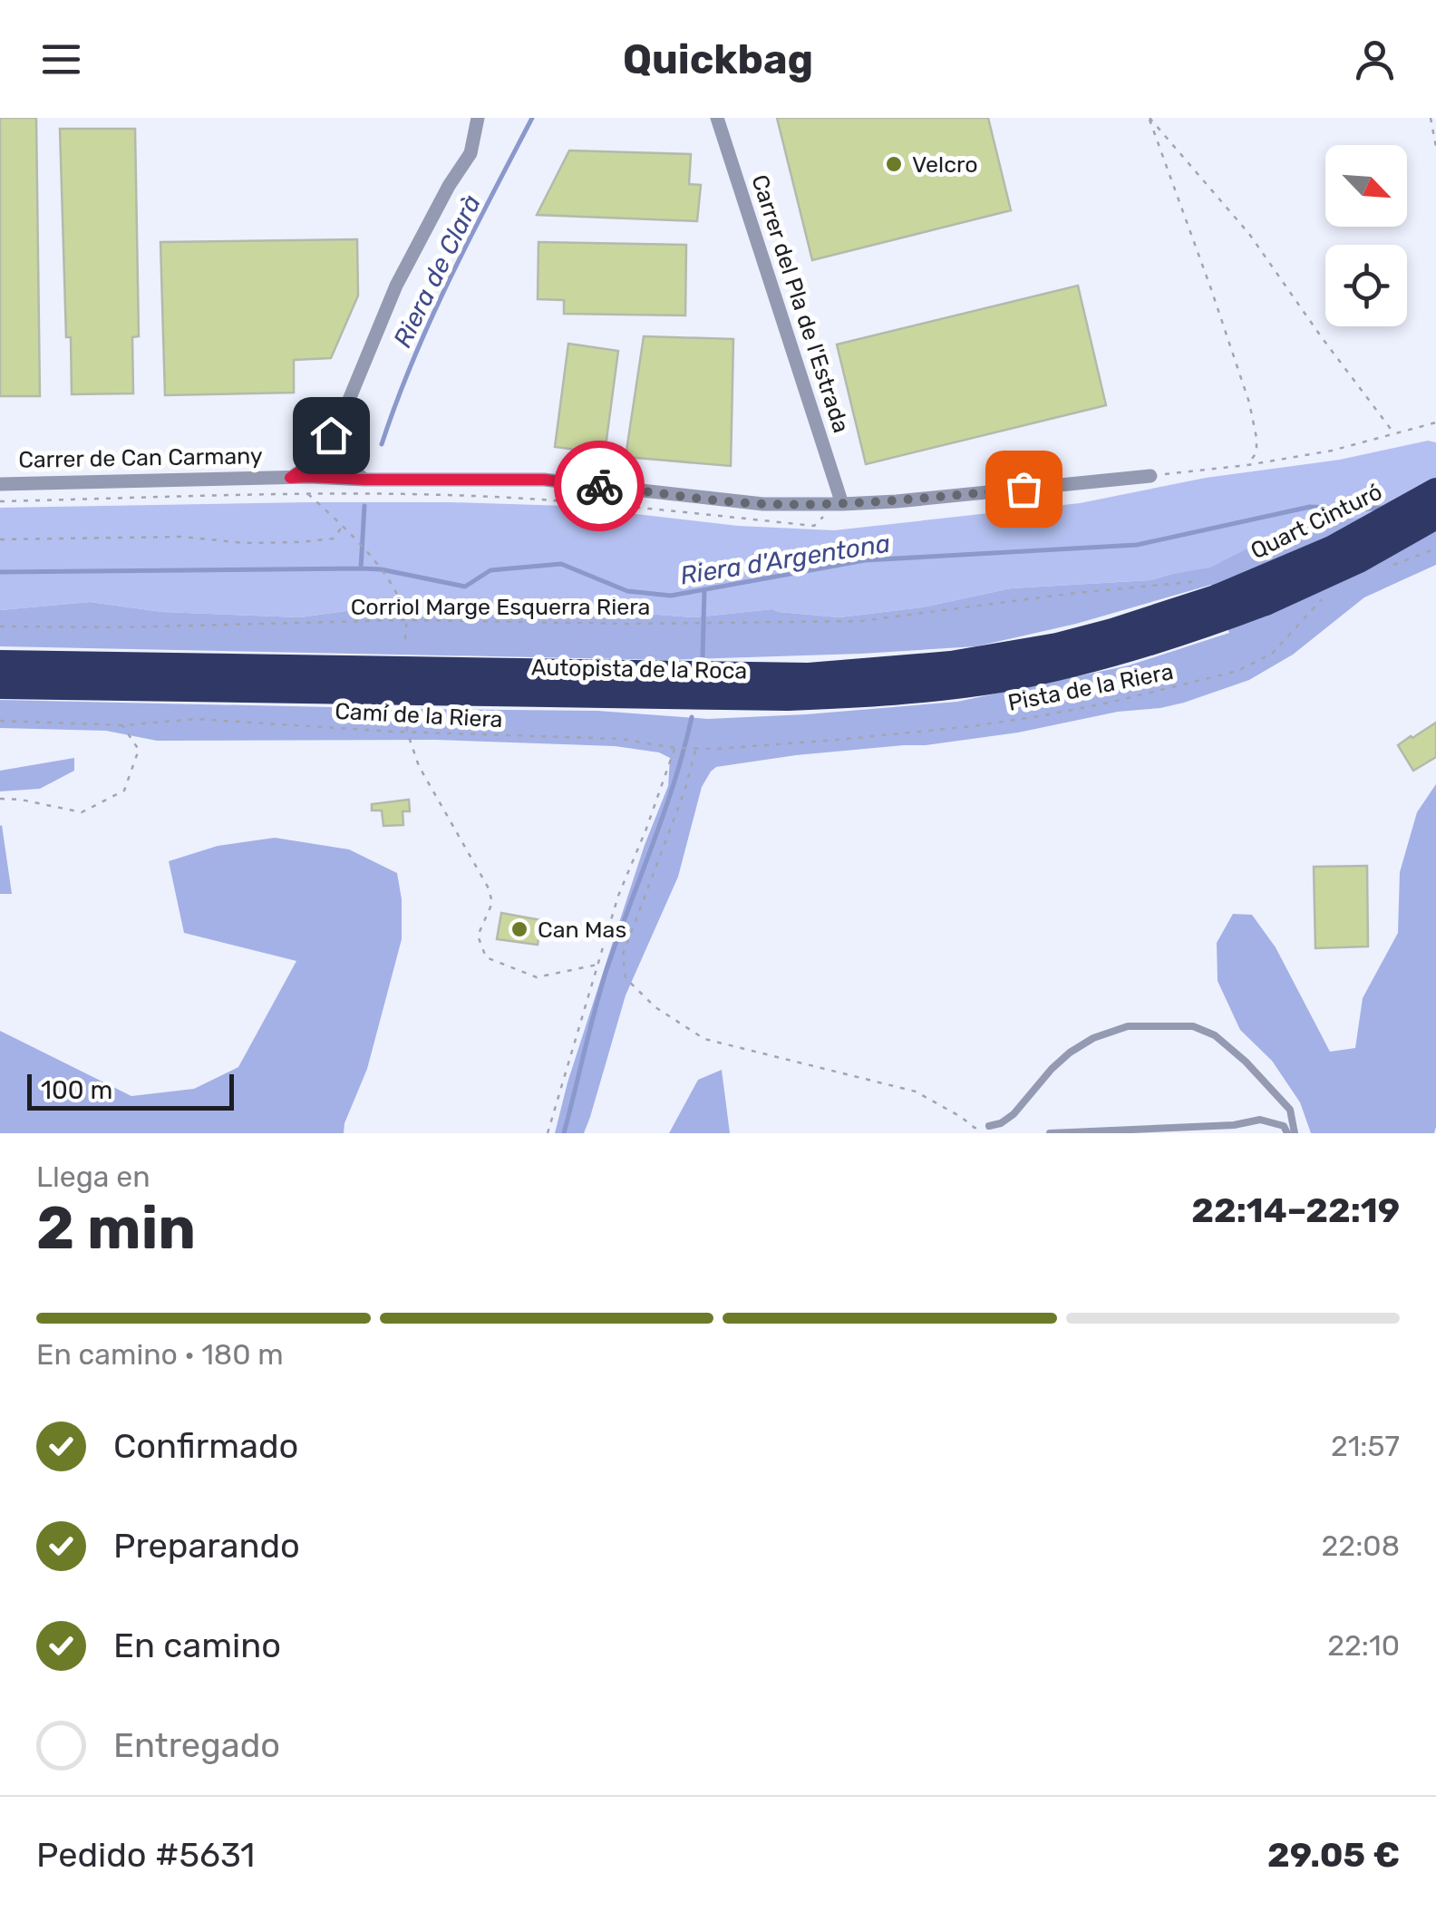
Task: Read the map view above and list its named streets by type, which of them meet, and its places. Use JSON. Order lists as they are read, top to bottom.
{
  "streets": {
    "highway": ["Quart Cinturó", "Autopista de la Roca"],
    "street": ["Carrer del Pla de l'Estrada", "Carrer de Can Carmany"],
    "path": ["Corriol Marge Esquerra Riera", "Pista de la Riera", "Camí de la Riera"]
  },
  "crossings": [
    ["Carrer del Pla de l'Estrada", "Carrer de Can Carmany"],
    ["Quart Cinturó", "Autopista de la Roca"],
    ["Pista de la Riera", "Camí de la Riera"]
  ],
  "water": ["Riera de Clarà", "Riera d'Argentona"],
  "places": ["Velcro", "Can Mas"],
  "scale_bar": "100 m",
  "north": "bottom right",
  "page": {
    "header": "Quickbag",
    "scale": "100 m",
    "heading": ["2 min", "Llega en", "22:14–22:19"],
    "panel": ["Pedido #5631", "29.05 €"],
    "bar": "En camino · 180 m",
    "list": [
      ["Confirmado", "21:57"],
      ["Preparando", "22:08"],
      ["En camino", "22:10"],
      "Entregado"
    ]
  }
}
